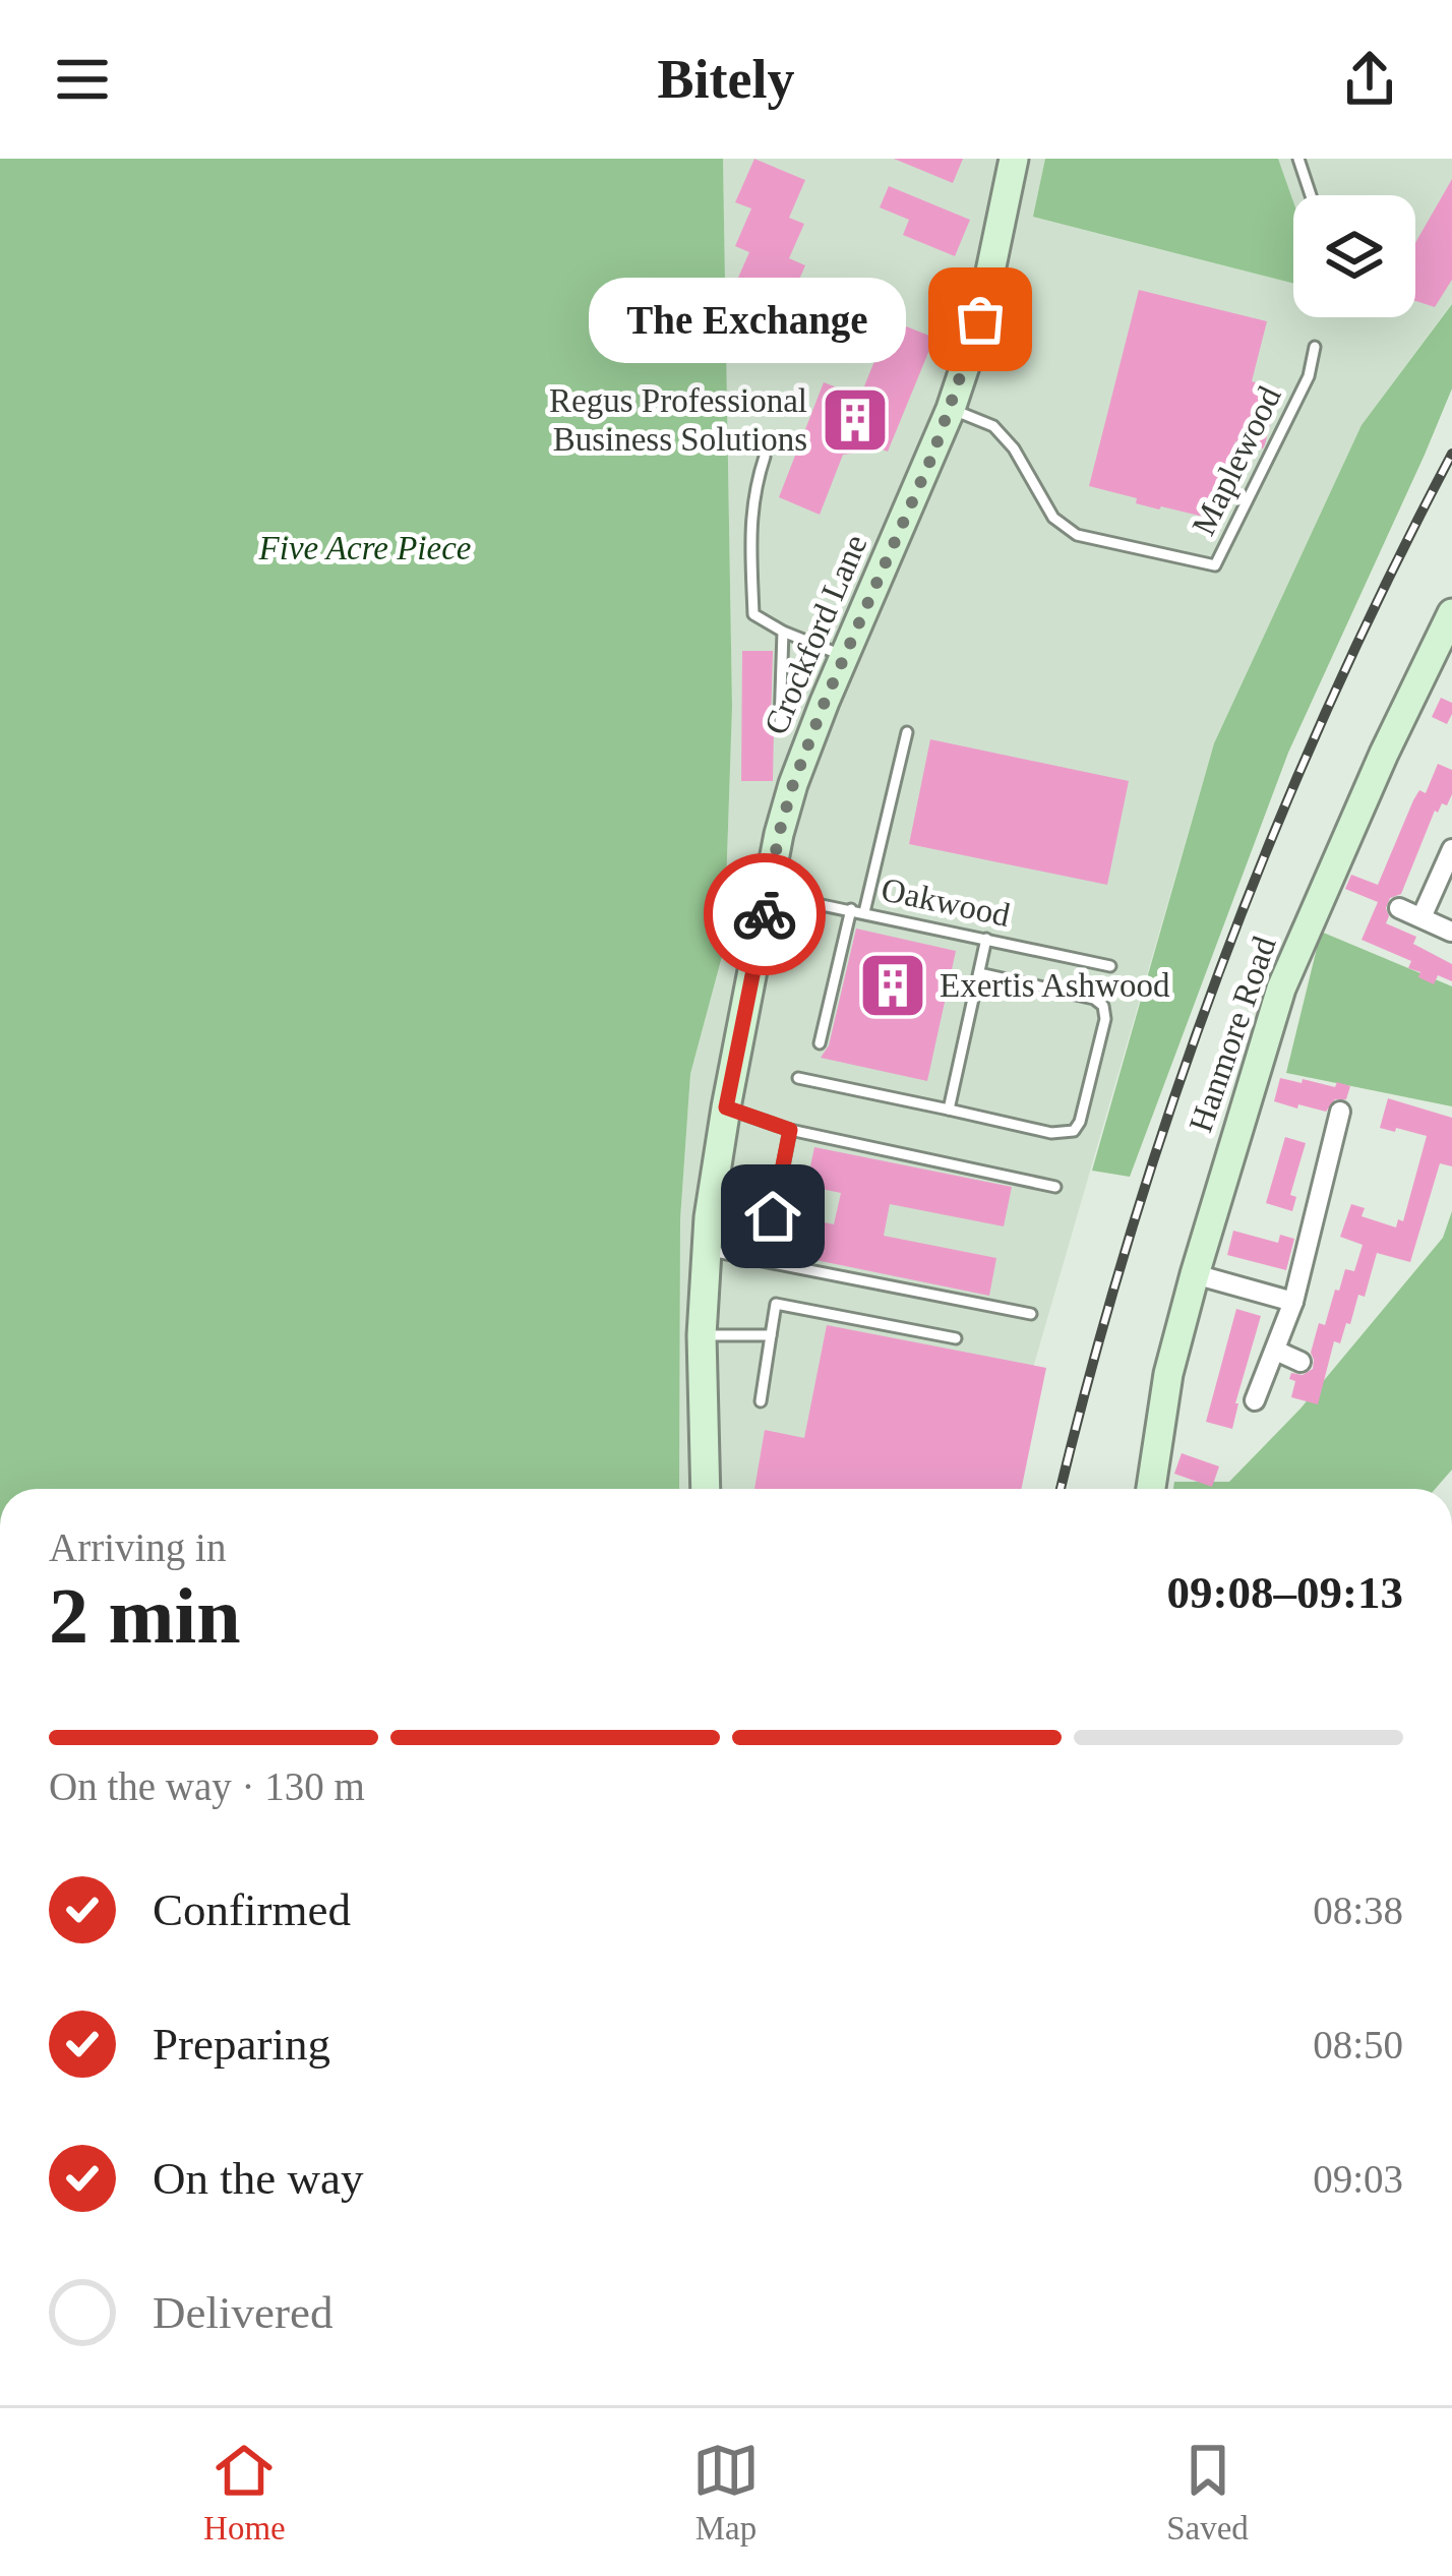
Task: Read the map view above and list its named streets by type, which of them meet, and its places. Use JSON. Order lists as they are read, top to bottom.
{
  "streets": {
    "street": ["Crockford Lane", "Hanmore Road"],
    "lane": ["Maplewood", "Oakwood"]
  },
  "crossings": [
    ["Maplewood", "Crockford Lane"],
    ["Crockford Lane", "Oakwood"]
  ],
  "parks": ["Five Acre Piece"],
  "places": {
    "other": ["The Exchange"],
    "building": ["Regus Professional Business Solutions", "Exertis Ashwood"]
  },
  "page": {
    "header": "Bitely",
    "bubble": "The Exchange",
    "heading": ["2 min", "Arriving in", "09:08–09:13"],
    "bar": "On the way · 130 m",
    "list": [
      ["Confirmed", "08:38"],
      ["Preparing", "08:50"],
      ["On the way", "09:03"],
      "Delivered"
    ],
    "tabs": ["Home", "Map", "Saved"]
  }
}
